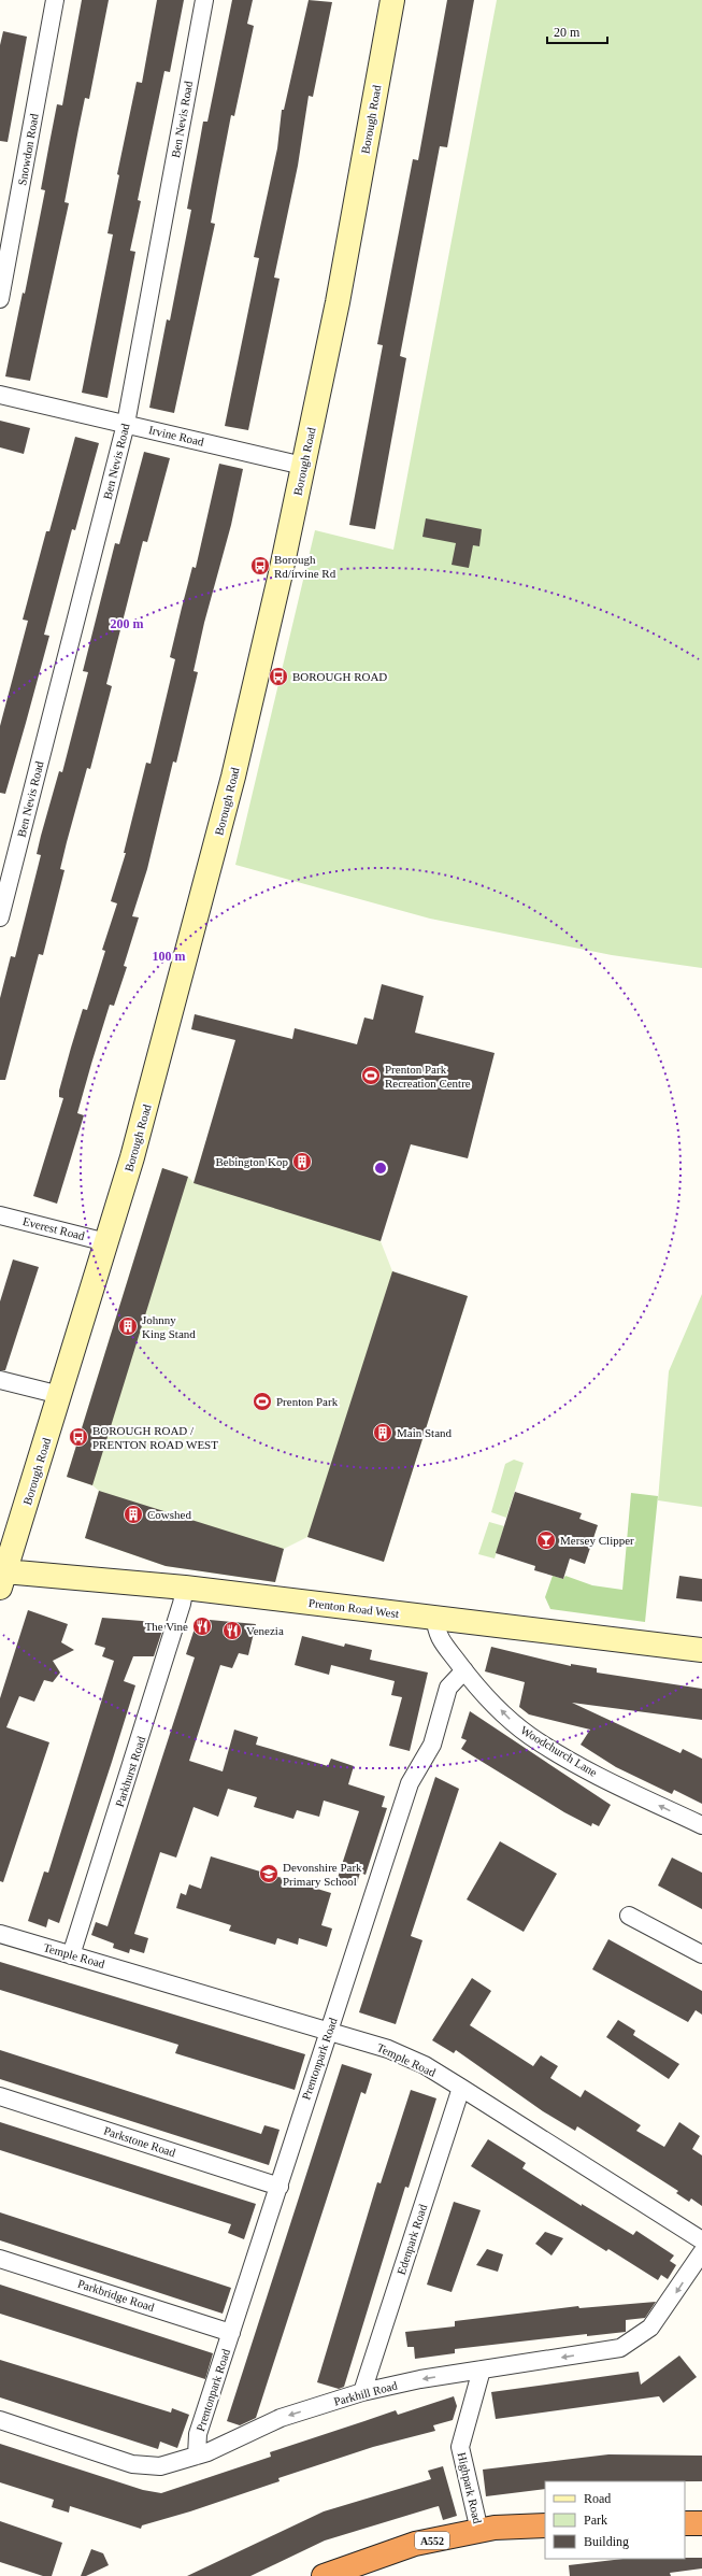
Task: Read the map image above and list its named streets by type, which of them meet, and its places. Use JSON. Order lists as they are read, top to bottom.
{
  "streets": {
    "highway": ["A552"],
    "street": [
      "Ben Nevis Road",
      "Borough Road",
      "Snowdon Road",
      "Irvine Road",
      "Everest Road",
      "Prenton Road West",
      "Woodchurch Lane",
      "Parkhurst Road",
      "Temple Road",
      "Prentonpark Road",
      "Parkstone Road",
      "Edenpark Road",
      "Parkbridge Road",
      "Parkhill Road",
      "Highpark Road"
    ]
  },
  "crossings": [
    ["Ben Nevis Road", "Irvine Road"],
    ["Borough Road", "Irvine Road"],
    ["Borough Road", "Everest Road"],
    ["Borough Road", "Prenton Road West"],
    ["Prenton Road West", "Woodchurch Lane"],
    ["Prenton Road West", "Parkhurst Road"],
    ["Woodchurch Lane", "Prentonpark Road"],
    ["Parkhurst Road", "Temple Road"],
    ["Temple Road", "Prentonpark Road"],
    ["Temple Road", "Edenpark Road"],
    ["Prentonpark Road", "Parkstone Road"],
    ["Prentonpark Road", "Parkbridge Road"],
    ["Prentonpark Road", "Parkhill Road"],
    ["Edenpark Road", "Parkhill Road"],
    ["Parkhill Road", "Highpark Road"],
    ["Highpark Road", "A552"]
  ],
  "one_way": ["Woodchurch Lane", "Parkhill Road"],
  "places": {
    "bus stop": ["Borough Rd/irvine Rd", "BOROUGH ROAD", "BOROUGH ROAD / PRENTON ROAD WEST"],
    "sports": ["Prenton Park Recreation Centre", "Prenton Park"],
    "building": [
      "Bebington Kop",
      "Johnny King Stand",
      "Main Stand",
      "Cowshed"
    ],
    "bar": ["Mersey Clipper"],
    "restaurant": ["The Vine", "Venezia"],
    "school or university": ["Devonshire Park Primary School"]
  },
  "legend": ["Road", "Park", "Building"],
  "scale_bar": "20 m",
  "rings": ["200 m", "100 m"]
}
